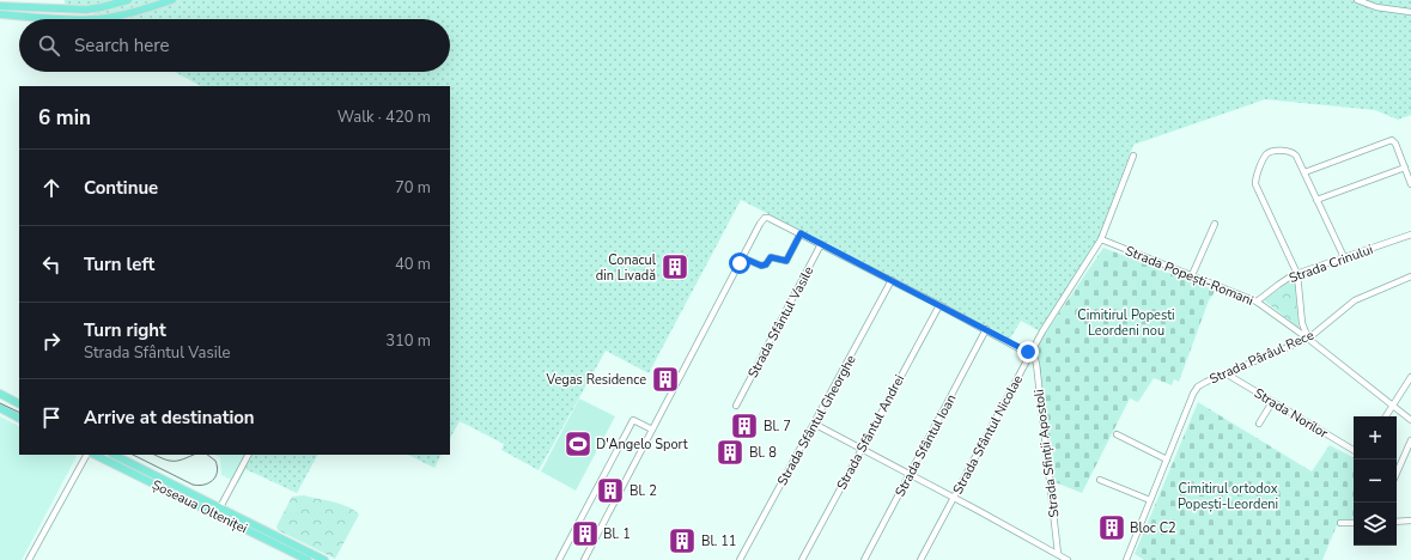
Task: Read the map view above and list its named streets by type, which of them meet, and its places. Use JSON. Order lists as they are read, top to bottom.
{
  "streets": {
    "main road": ["Șoseaua Olteniței"],
    "street": [
      "Strada Crinului",
      "Strada Popești-Romani",
      "Strada Sfântul Vasile",
      "Strada Pârâul Rece",
      "Strada Norilor",
      "Strada Sfântul Gheorghe",
      "Strada Sfântul Andrei",
      "Strada Sfântul Nicolae",
      "Strada Sfântul Ioan",
      "Strada Sfinții Apostoli"
    ]
  },
  "crossings": [
    ["Strada Crinului", "Strada Popești-Romani"],
    ["Strada Popești-Romani", "Strada Pârâul Rece"],
    ["Strada Popești-Romani", "Strada Sfântul Nicolae"],
    ["Strada Pârâul Rece", "Strada Norilor"],
    ["Strada Sfântul Nicolae", "Strada Sfinții Apostoli"]
  ],
  "parks": ["Cimitirul Popesti Leordeni nou", "Cimitirul ortodox Popești-Leordeni"],
  "places": {
    "building": [
      "Conacul din Livadă",
      "Vegas Residence",
      "Bl. 7",
      "Bl. 8",
      "Bl. 2",
      "Bloc C2",
      "Bl. 1",
      "Bl. 11"
    ],
    "sports": ["D'Angelo Sport"]
  },
  "page": {
    "search": "Search here",
    "heading": ["6 min", "Walk · 420 m"],
    "list": [
      ["Continue", "70 m"],
      ["Turn left", "40 m"],
      ["Turn right", "Strada Sfântul Vasile", "310 m"],
      "Arrive at destination"
    ],
    "map_buttons": ["+", "−"]
  }
}
